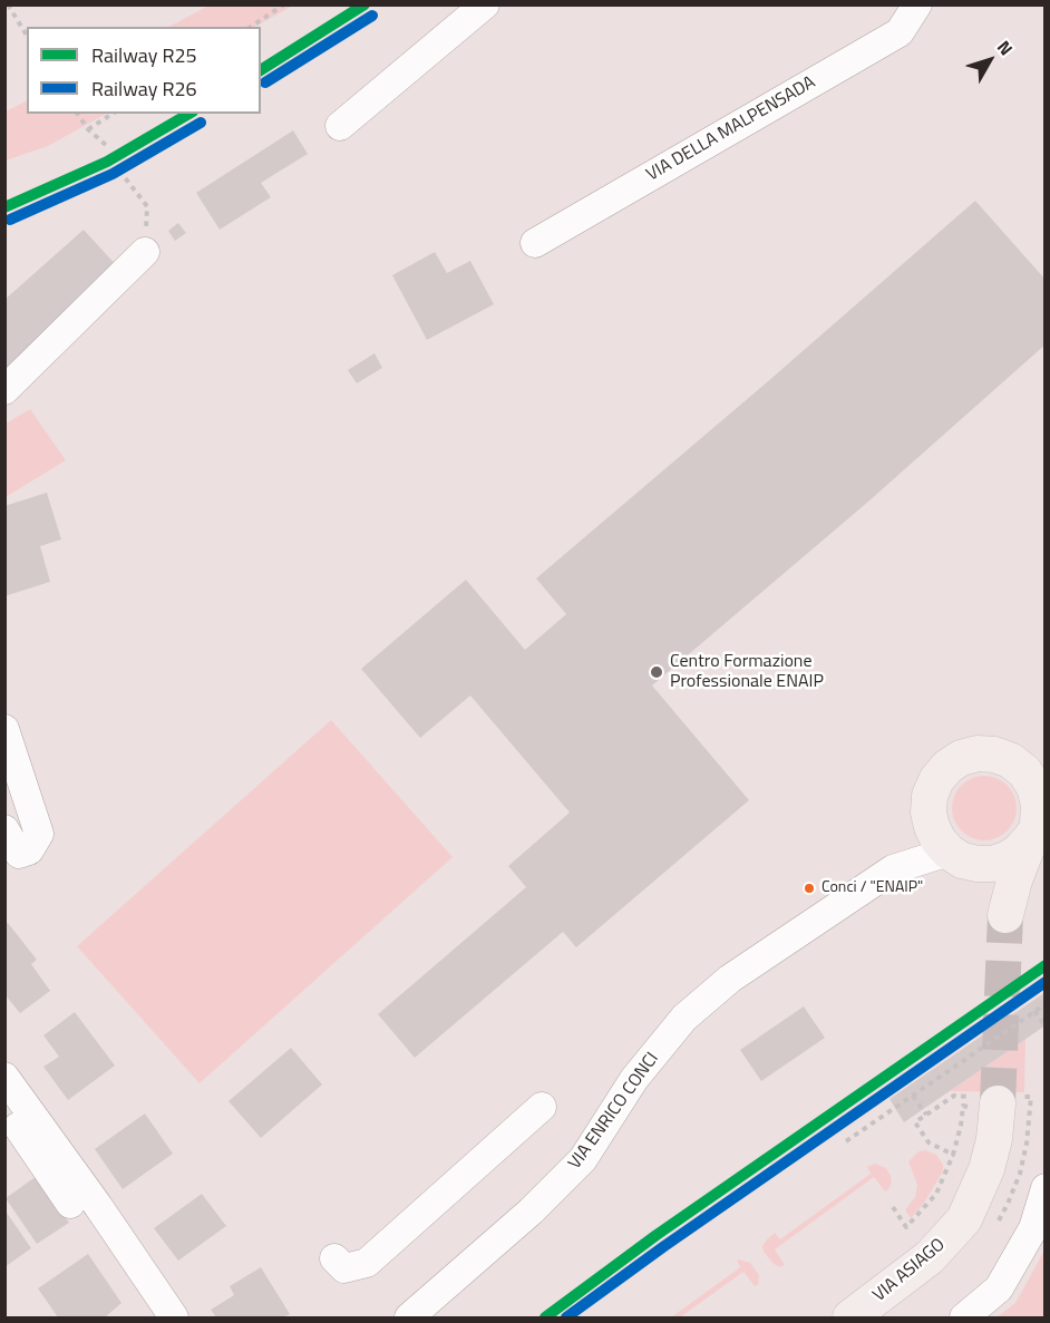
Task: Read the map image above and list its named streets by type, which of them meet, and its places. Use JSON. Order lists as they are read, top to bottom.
{
  "streets": {
    "main road": ["VIA ASIAGO"],
    "street": ["VIA DELLA MALPENSADA", "VIA ENRICO CONCI"]
  },
  "places": ["Centro Formazione Professionale ENAIP", "Conci / \"ENAIP\""],
  "lines": ["rail line R25", "rail line R26"],
  "legend": ["Railway R25", "Railway R26"],
  "north": "top right"
}
